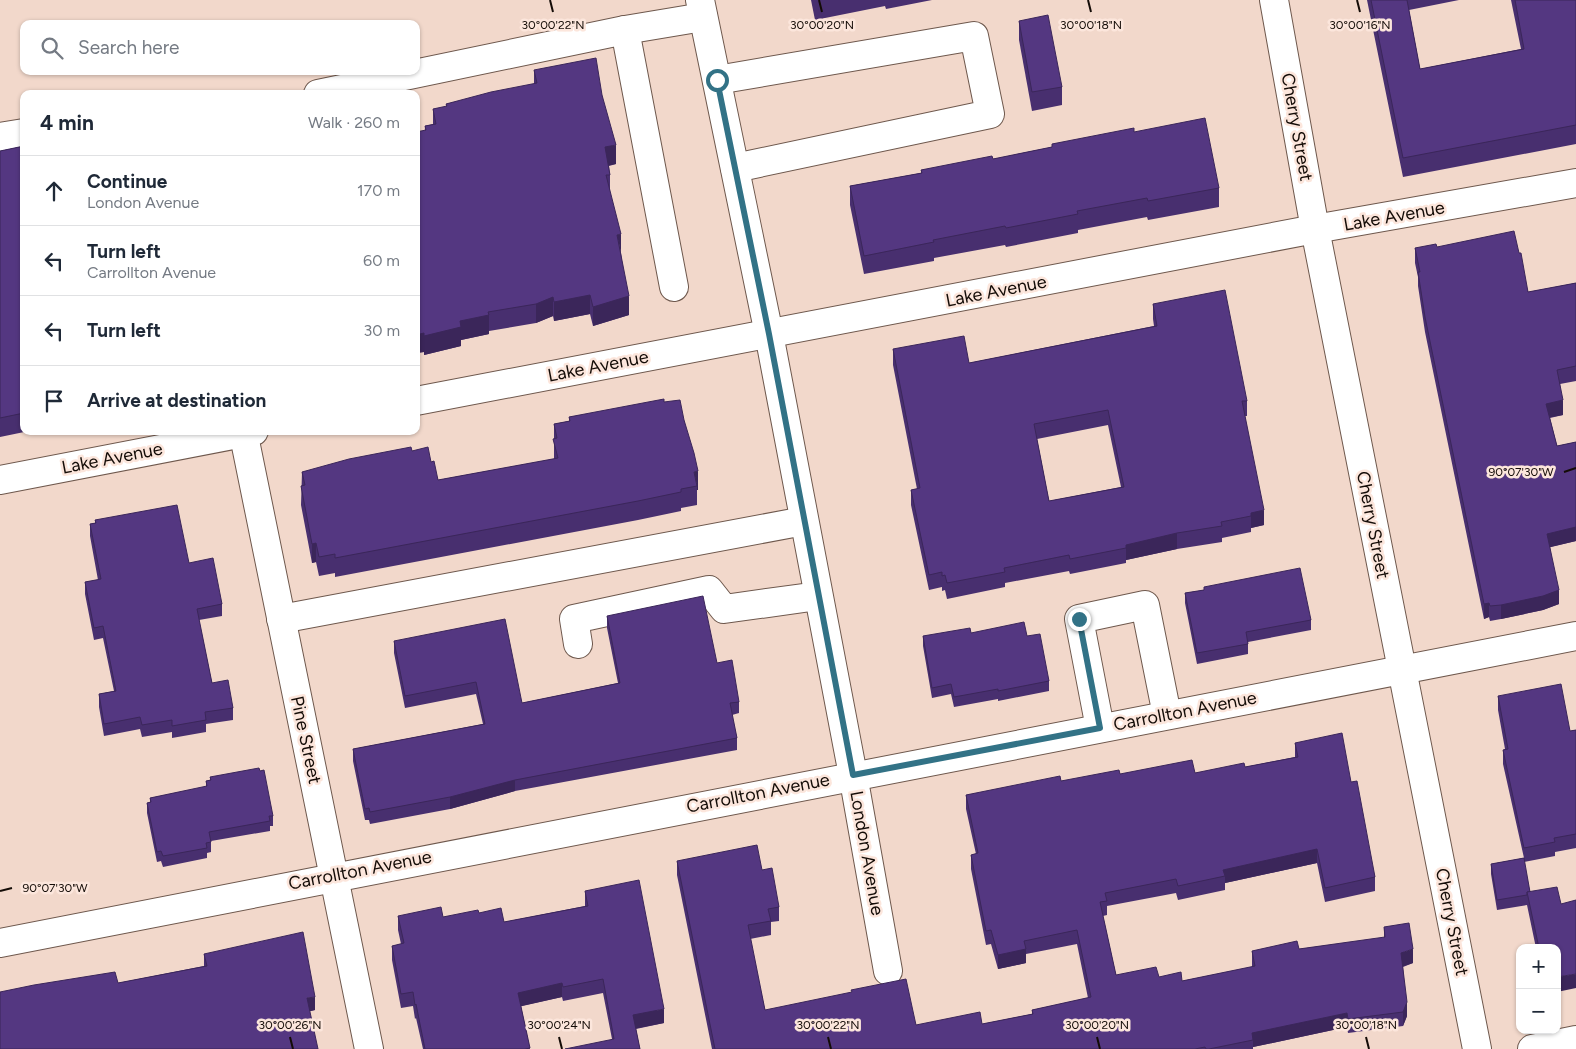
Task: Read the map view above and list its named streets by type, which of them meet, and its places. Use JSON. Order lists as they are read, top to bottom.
{
  "streets": {
    "street": [
      "Cherry Street",
      "Lake Avenue",
      "Carrollton Avenue",
      "Pine Street",
      "London Avenue"
    ]
  },
  "crossings": [
    ["Cherry Street", "Lake Avenue"],
    ["Cherry Street", "Carrollton Avenue"],
    ["Lake Avenue", "London Avenue"],
    ["Carrollton Avenue", "Pine Street"],
    ["Carrollton Avenue", "London Avenue"]
  ],
  "page": {
    "search": "Search here",
    "heading": ["4 min", "Walk · 260 m"],
    "list": [
      ["Continue", "London Avenue", "170 m"],
      ["Turn left", "Carrollton Avenue", "60 m"],
      ["Turn left", "30 m"],
      "Arrive at destination"
    ],
    "map_buttons": ["+", "−"]
  },
  "coordinates": [
    "30°00'20\"N",
    "30°00'16\"N",
    "30°00'22\"N",
    "30°00'18\"N",
    "90°07'30\"W",
    "30°00'26\"N",
    "30°00'24\"N"
  ]
}
